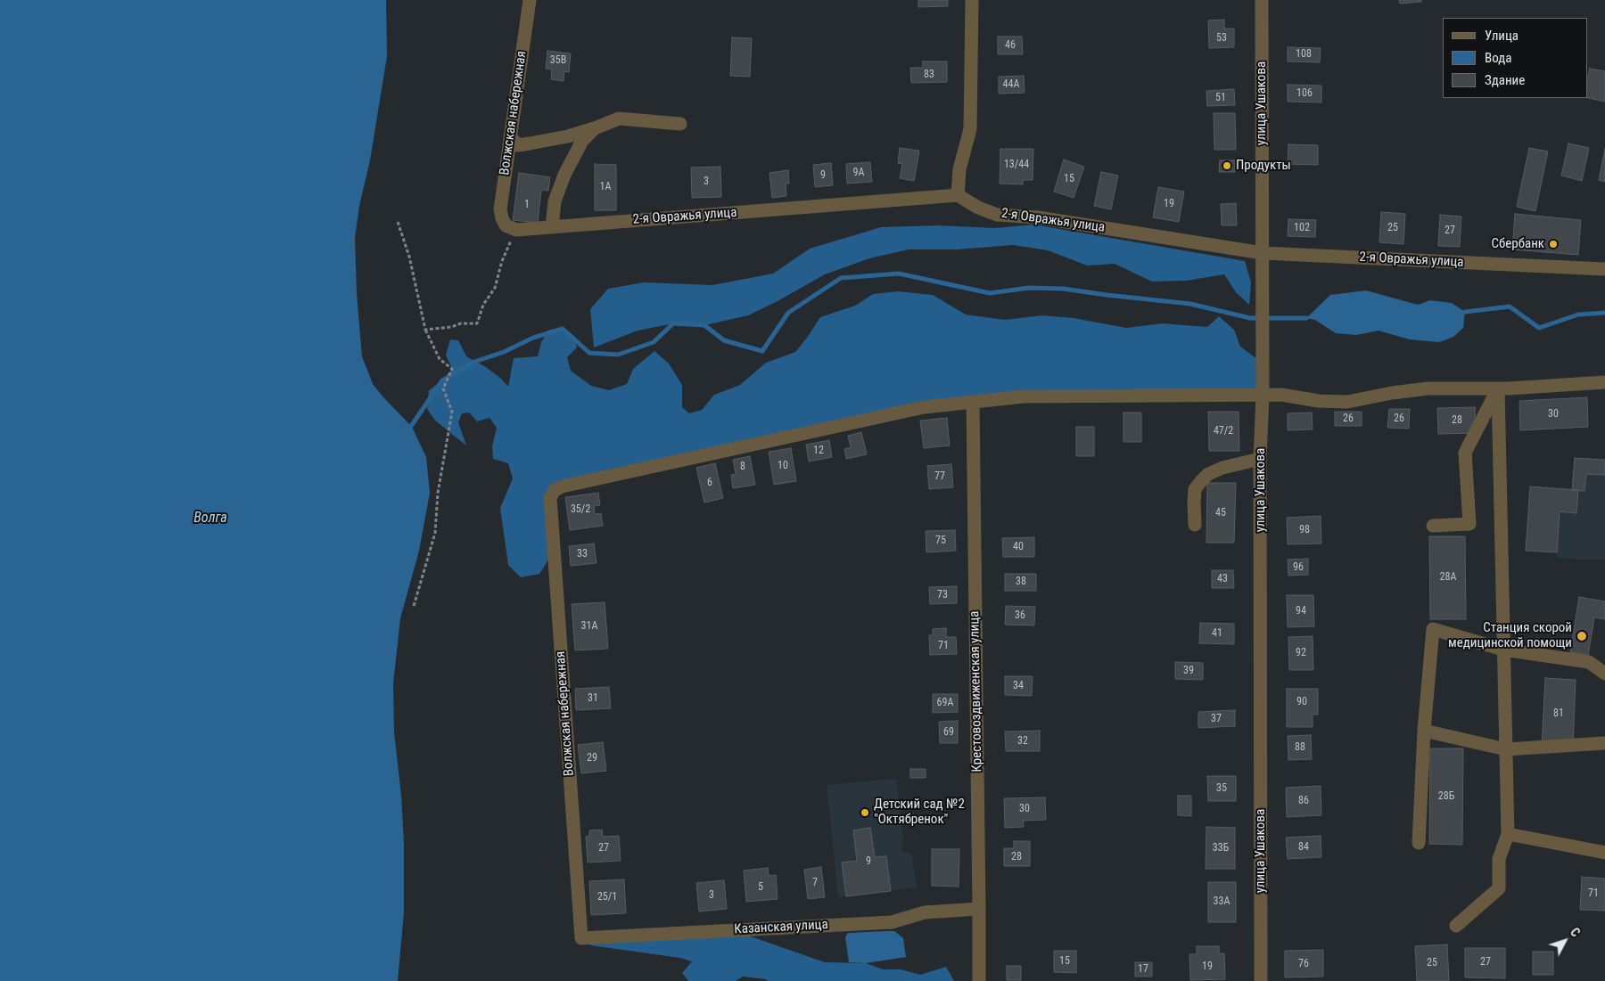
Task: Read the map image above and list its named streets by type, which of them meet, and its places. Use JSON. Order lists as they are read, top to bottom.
{
  "streets": {
    "street": [
      "улица Ушакова",
      "Волжская набережная",
      "2-я Овражья улица",
      "Крестовоздвиженская улица",
      "Казанская улица"
    ]
  },
  "crossings": [
    ["улица Ушакова", "2-я Овражья улица"],
    ["Волжская набережная", "2-я Овражья улица"],
    ["Волжская набережная", "Крестовоздвиженская улица"],
    ["Волжская набережная", "Казанская улица"],
    ["Крестовоздвиженская улица", "Казанская улица"]
  ],
  "water": ["Волга"],
  "places": [
    "Продукты",
    "Сбербанк",
    "Станция скорой медицинской помощи",
    "Детский сад №2 \"Октябренок\""
  ],
  "house_numbers": [
    "53",
    "46",
    "108",
    "35В",
    "83",
    "44А",
    "106",
    "51",
    "13/44",
    "9А",
    "9",
    "15",
    "3",
    "1А",
    "19",
    "1",
    "102",
    "25",
    "27",
    "30",
    "26",
    "26",
    "28",
    "47/2",
    "12",
    "10",
    "8",
    "77",
    "6",
    "35/2",
    "45",
    "98",
    "75",
    "40",
    "33",
    "96",
    "28А",
    "43",
    "38",
    "73",
    "94",
    "36",
    "31А",
    "41",
    "71",
    "92",
    "39",
    "34",
    "31",
    "90",
    "69А",
    "81",
    "37",
    "69",
    "32",
    "88",
    "29",
    "35",
    "28Б",
    "86",
    "30",
    "84",
    "27",
    "33Б",
    "28",
    "9",
    "7",
    "5",
    "71",
    "3",
    "25/1",
    "33А",
    "15",
    "27",
    "25",
    "76",
    "19",
    "17"
  ],
  "legend": ["Улица", "Вода", "Здание"],
  "north": "top right"
}
